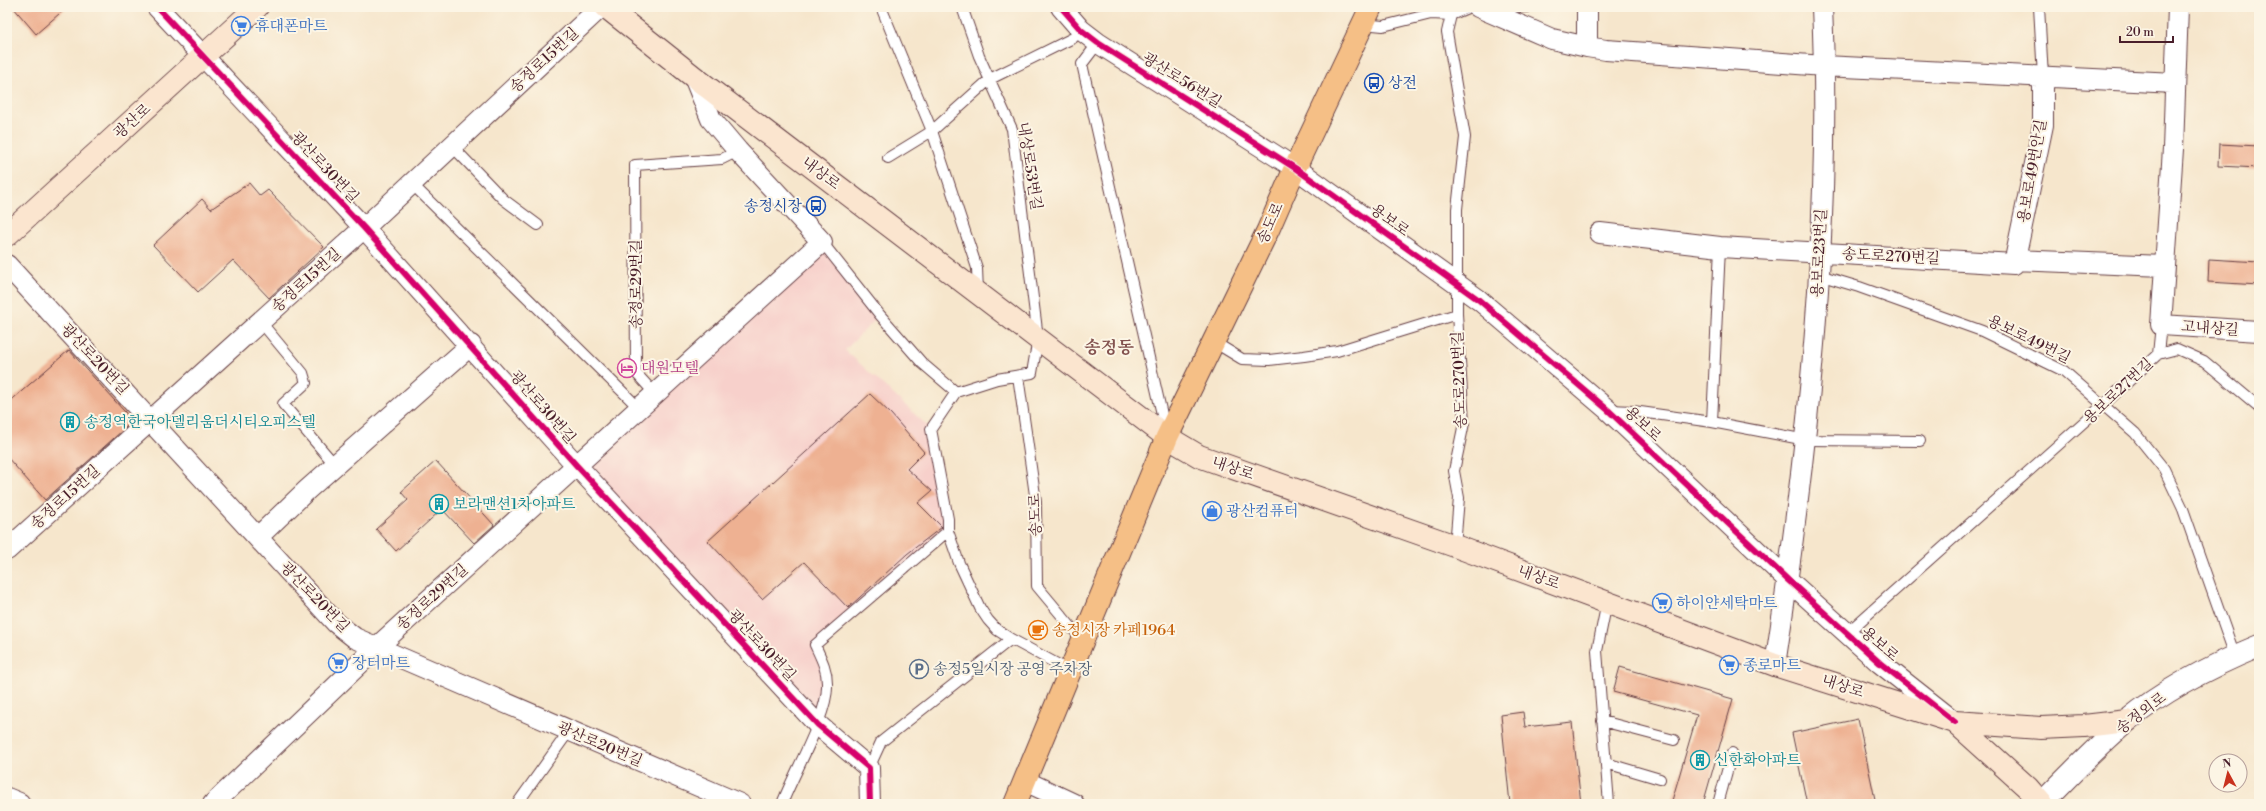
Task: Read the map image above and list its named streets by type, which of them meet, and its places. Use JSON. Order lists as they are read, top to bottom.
{
  "streets": {
    "main road": ["광산로", "내상로", "송도로"],
    "street": [
      "송정로15번길",
      "광산로56번길",
      "광산로30번길",
      "용보로49번안길",
      "용보로",
      "용보로23번길",
      "송도로270번길",
      "송정로29번길",
      "고내상길",
      "광산로20번길",
      "용보로27번길",
      "송정외로"
    ],
    "lane": ["내상로53번길", "용보로49번길"]
  },
  "crossings": [
    ["송정로15번길", "광산로30번길"],
    ["송정로15번길", "광산로20번길"],
    ["광산로56번길", "용보로"],
    ["광산로56번길", "송도로"],
    ["광산로", "광산로30번길"],
    ["내상로53번길", "내상로"],
    ["광산로30번길", "송정로29번길"],
    ["용보로49번안길", "송도로270번길"],
    ["내상로", "용보로"],
    ["내상로", "송도로"],
    ["내상로", "용보로23번길"],
    ["내상로", "송도로270번길"],
    ["내상로", "송정외로"],
    ["용보로", "송도로"],
    ["용보로", "용보로23번길"],
    ["용보로", "송도로270번길"],
    ["용보로", "용보로27번길"],
    ["용보로23번길", "송도로270번길"],
    ["용보로23번길", "용보로49번길"],
    ["송도로270번길", "용보로27번길"],
    ["송정로29번길", "광산로20번길"],
    ["고내상길", "용보로27번길"],
    ["용보로49번길", "용보로27번길"],
    ["용보로49번길", "송정외로"]
  ],
  "districts": ["송정동"],
  "places": {
    "supermarket": [
      "휴대폰마트",
      "하이얀세탁마트",
      "장터마트",
      "종로마트"
    ],
    "bus stop": ["상전", "송정시장"],
    "hotel": ["대원모텔"],
    "building": ["송정역한국아델리움더시티오피스텔", "보라맨션1차아파트", "신한화아파트"],
    "shop": ["광산컴퓨터"],
    "cafe": ["송정시장 카페1964"],
    "parking": ["송정5일시장 공영 주차장"]
  },
  "scale_bar": "20 m",
  "north": "top"
}
